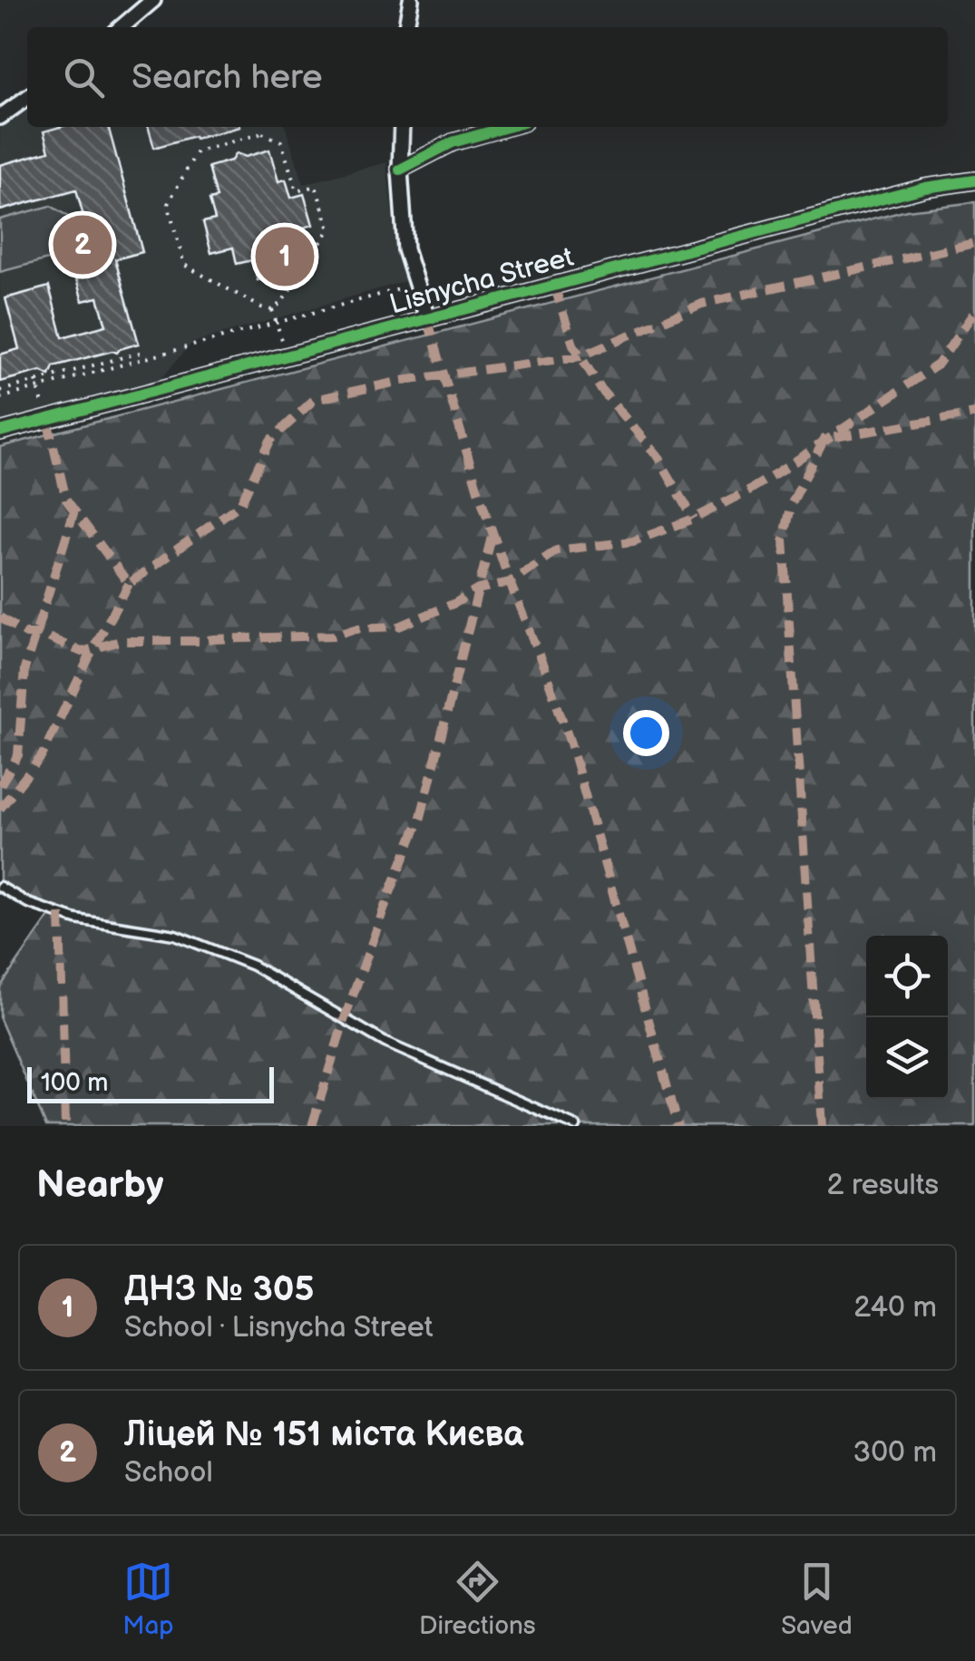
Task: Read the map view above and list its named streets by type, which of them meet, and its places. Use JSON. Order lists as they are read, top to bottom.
{
  "streets": {
    "street": ["Lisnycha Street"]
  },
  "scale_bar": "100 m",
  "page": {
    "search": "Search here",
    "pins": ["2", "1"],
    "scale": "100 m",
    "heading": ["Nearby", "2 results"],
    "list": [
      {
        "mark": "1",
        "name": "ДНЗ № 305",
        "note": "School · Lisnycha Street",
        "value": "240 m"
      },
      {
        "mark": "2",
        "name": "Ліцей № 151 міста Києва",
        "note": "School",
        "value": "300 m"
      }
    ],
    "nav": ["Map", "Directions", "Saved"]
  }
}
